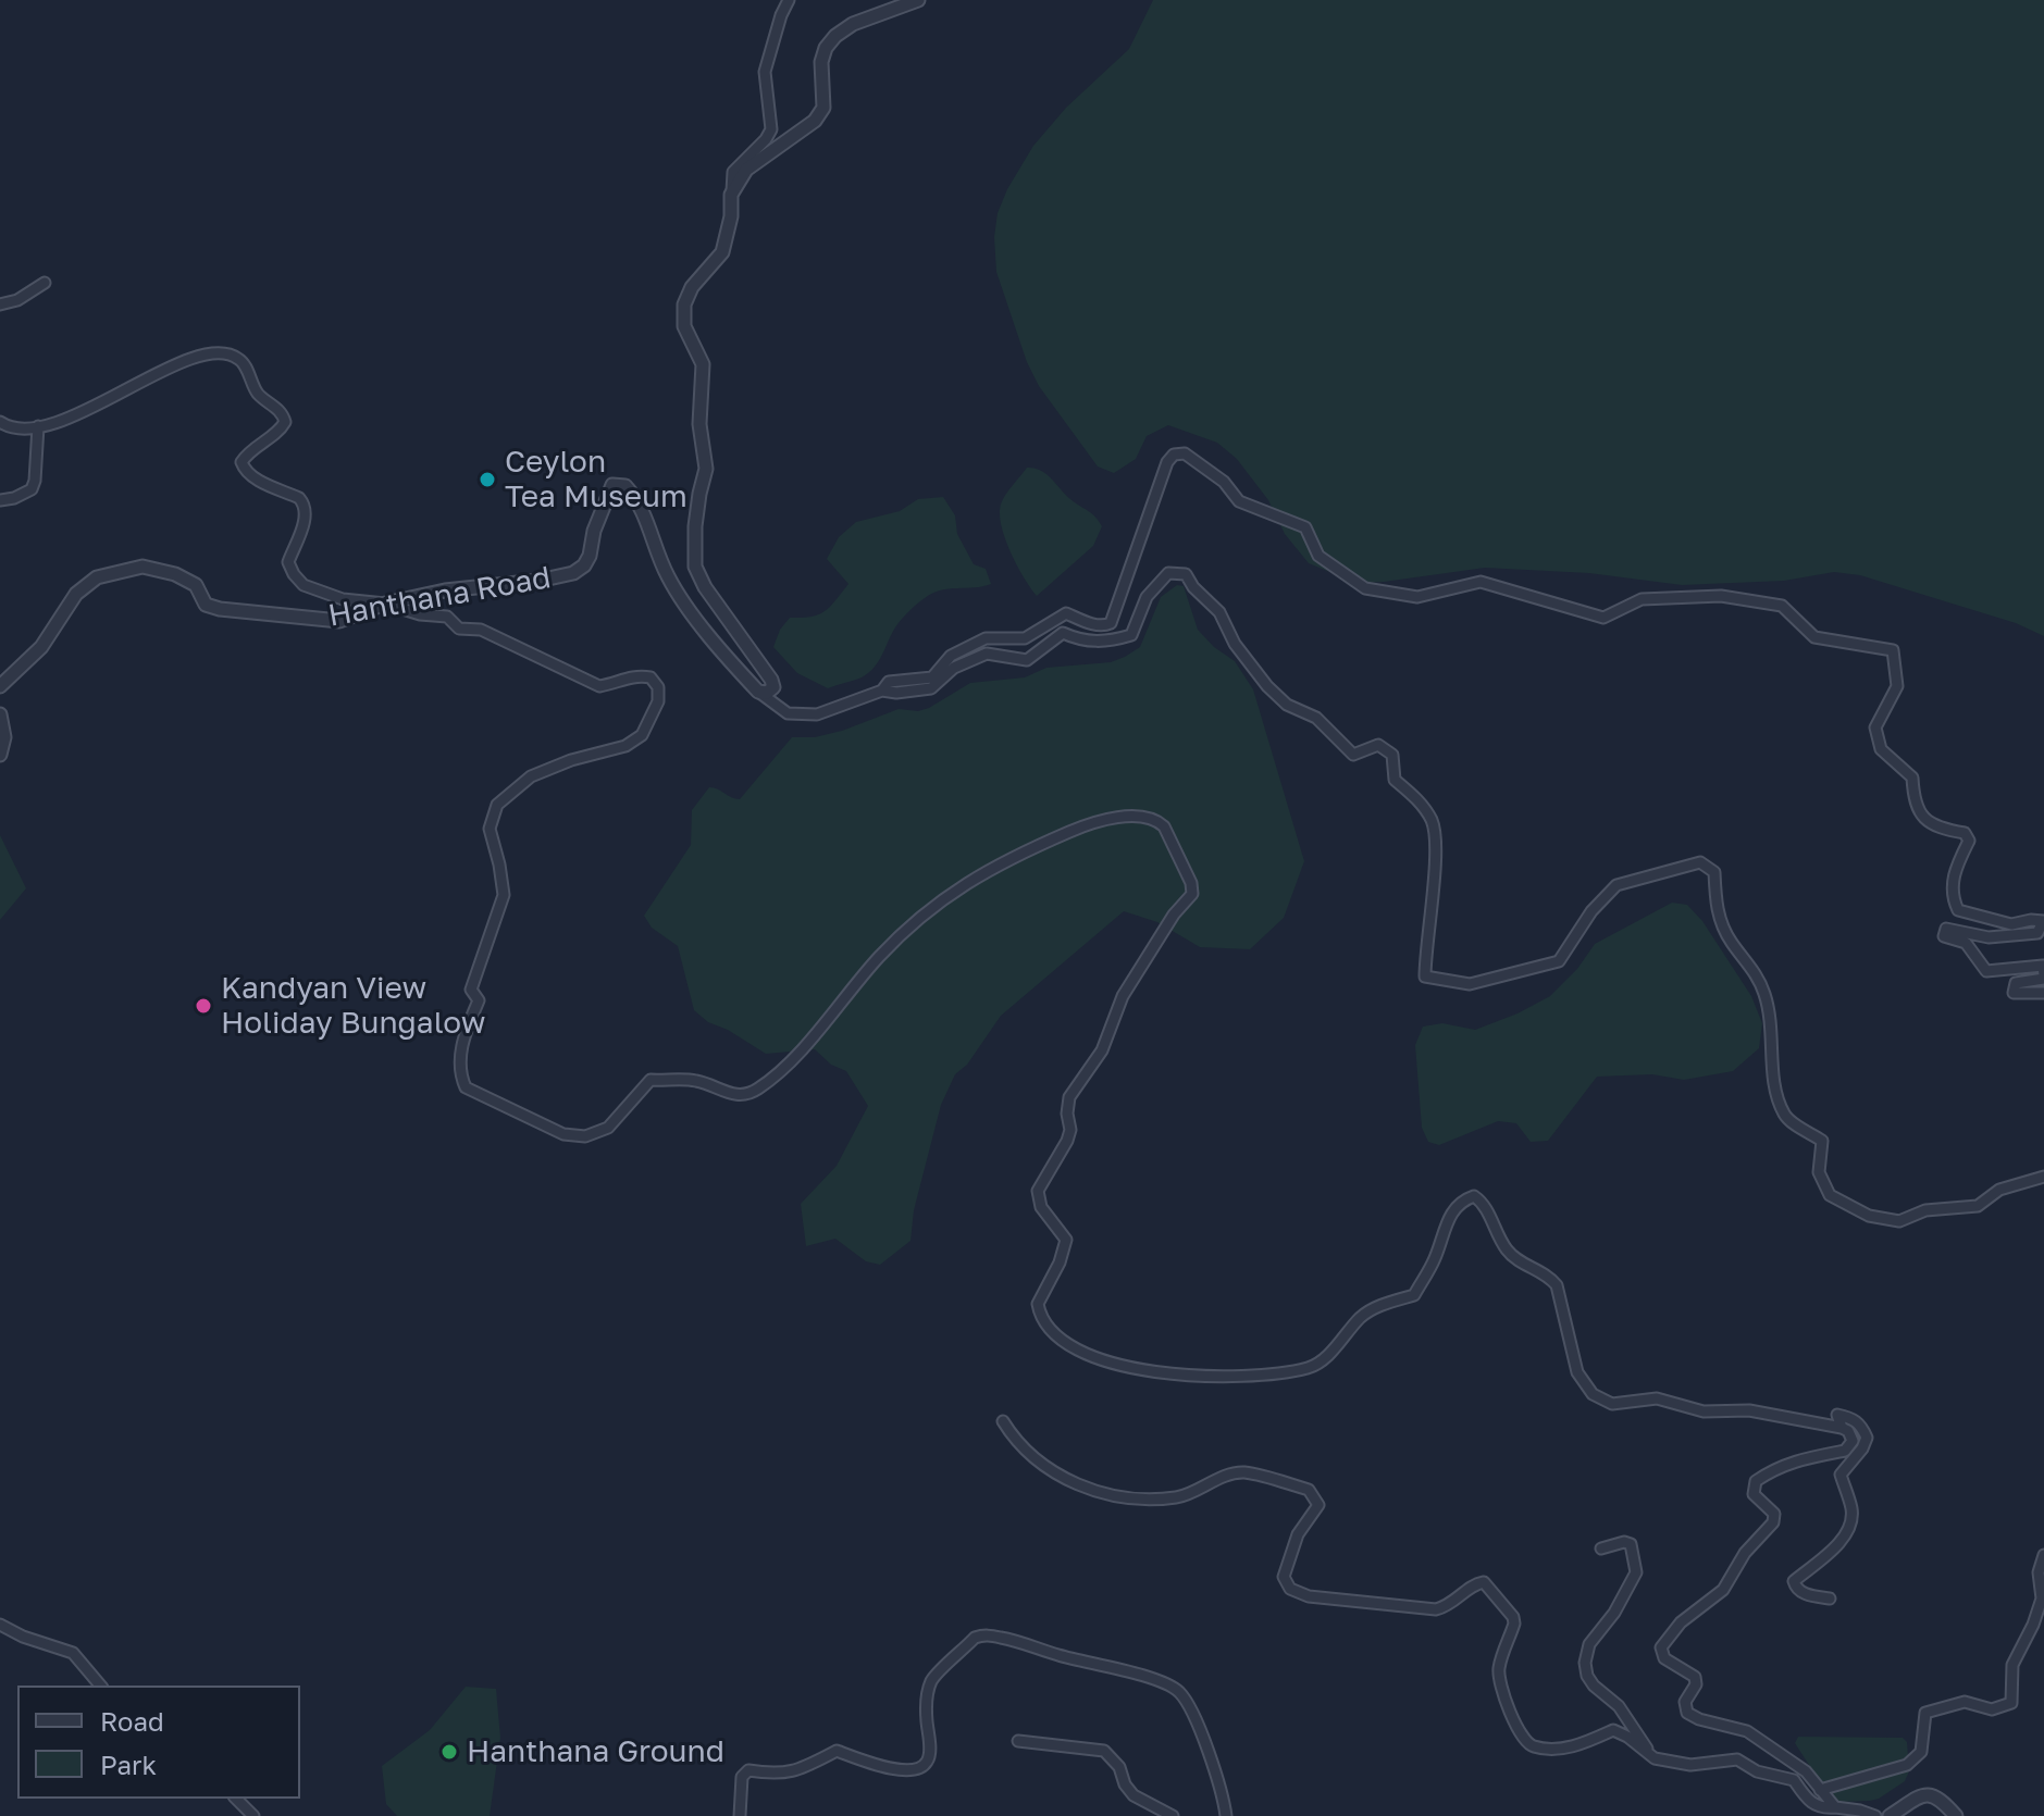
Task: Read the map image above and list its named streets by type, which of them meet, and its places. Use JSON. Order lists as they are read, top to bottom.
{
  "streets": {
    "street": ["Hanthana Road"]
  },
  "places": ["Ceylon Tea Museum", "Kandyan View Holiday Bungalow", "Hanthana Ground"],
  "legend": ["Road", "Park"]
}
